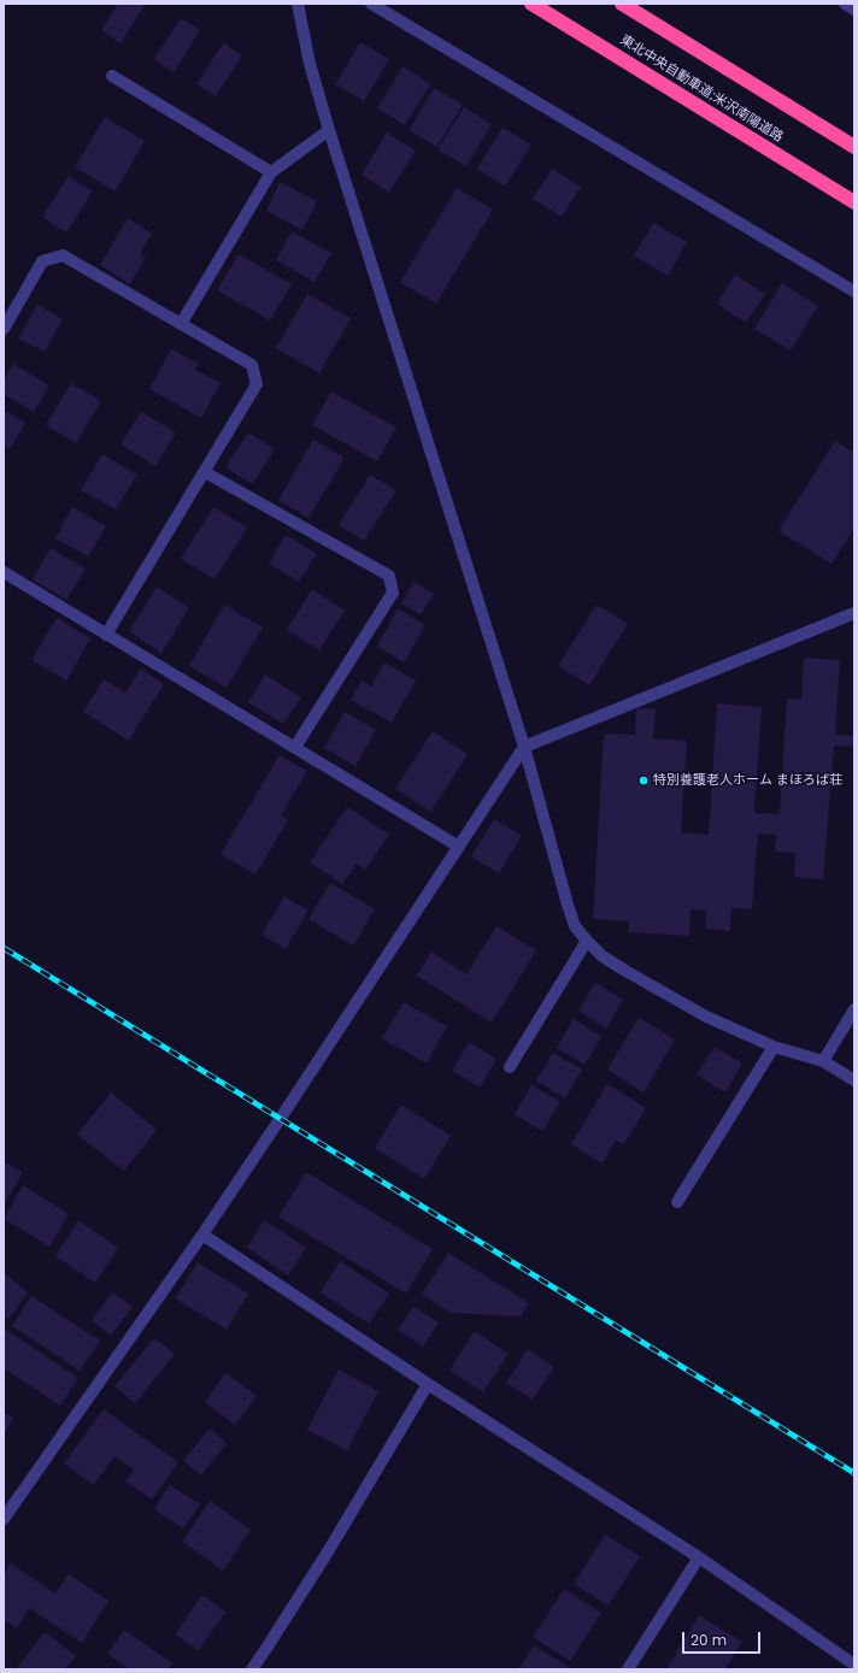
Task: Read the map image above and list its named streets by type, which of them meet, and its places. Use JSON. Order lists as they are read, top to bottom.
{
  "streets": {
    "highway": ["東北中央自動車道;米沢南陽道路"]
  },
  "places": ["特別養護老人ホーム まほろば荘"],
  "scale_bar": "20 m"
}
